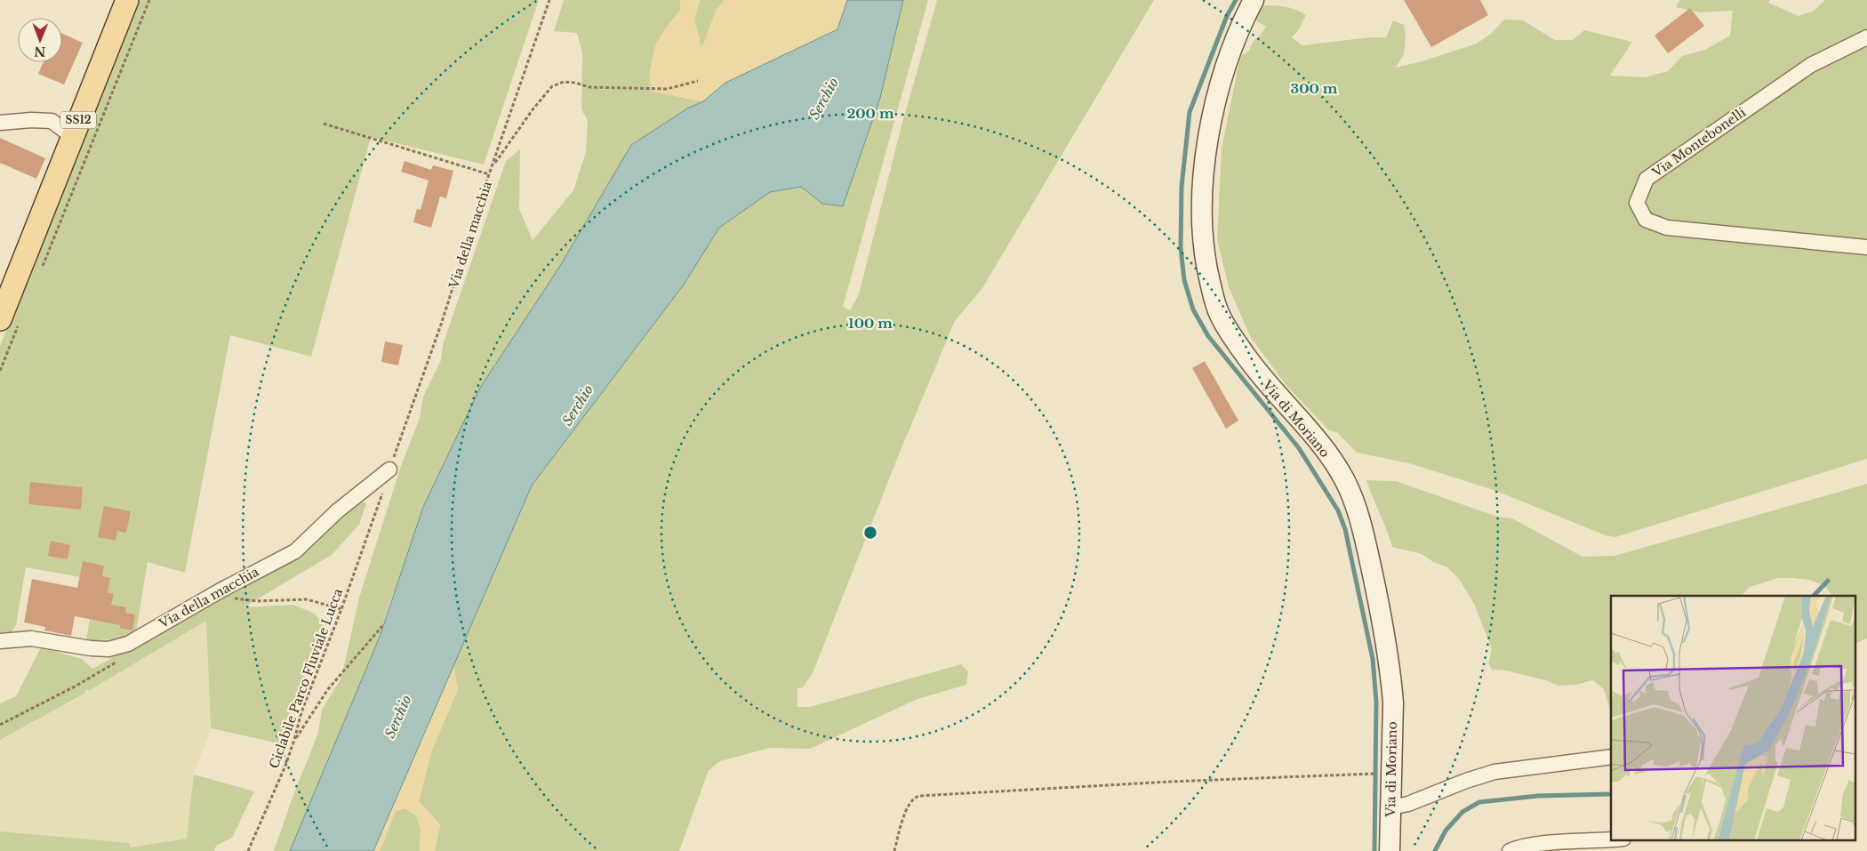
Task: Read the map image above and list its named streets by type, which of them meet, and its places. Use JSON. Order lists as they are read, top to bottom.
{
  "streets": {
    "main road": ["SS12", "Via di Moriano"],
    "street": ["Via Montebonelli", "Via della macchia"],
    "path": ["Ciclabile Parco Fluviale Lucca"]
  },
  "crossings": [
    ["Via della macchia", "Ciclabile Parco Fluviale Lucca"]
  ],
  "water": ["Serchio"],
  "north": "bottom",
  "rings": ["300 m", "200 m", "100 m"]
}
